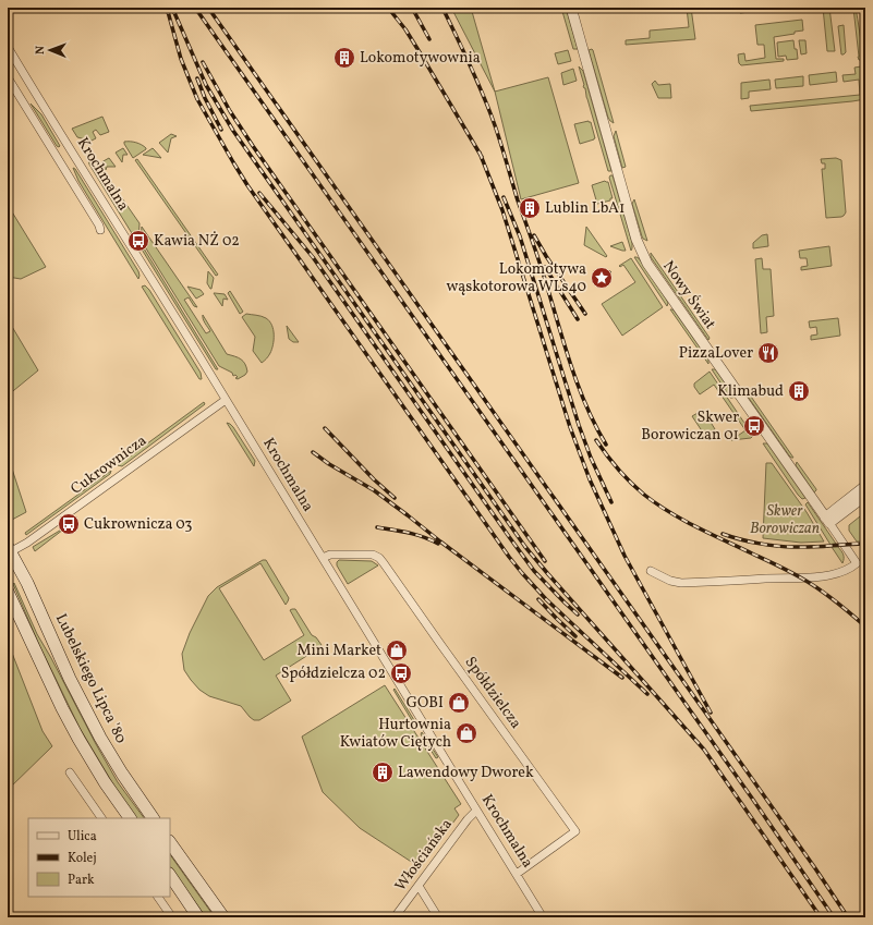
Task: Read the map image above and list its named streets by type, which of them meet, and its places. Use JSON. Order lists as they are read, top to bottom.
{
  "streets": {
    "main road": ["Lubelskiego Lipca '80"],
    "street": [
      "Krochmalna",
      "Nowy Świat",
      "Cukrownicza",
      "Spółdzielcza",
      "Włościańska"
    ]
  },
  "crossings": [
    ["Krochmalna", "Cukrownicza"],
    ["Krochmalna", "Spółdzielcza"],
    ["Krochmalna", "Włościańska"],
    ["Cukrownicza", "Lubelskiego Lipca '80"]
  ],
  "parks": ["Skwer Borowiczan"],
  "places": {
    "building": [
      "Lokomotywownia",
      "Lublin LbA1",
      "Klimabud",
      "Lawendowy Dworek"
    ],
    "bus stop": [
      "Kawia NŻ 02",
      "Skwer Borowiczan 01",
      "Cukrownicza 03",
      "Spółdzielcza 02"
    ],
    "place": ["Lokomotywa wąskotorowa WLs40"],
    "restaurant": ["PizzaLover"],
    "shop": ["Mini Market", "GOBI", "Hurtownia Kwiatów Ciętych"]
  },
  "legend": ["Ulica", "Kolej", "Park"],
  "north": "left"
}
